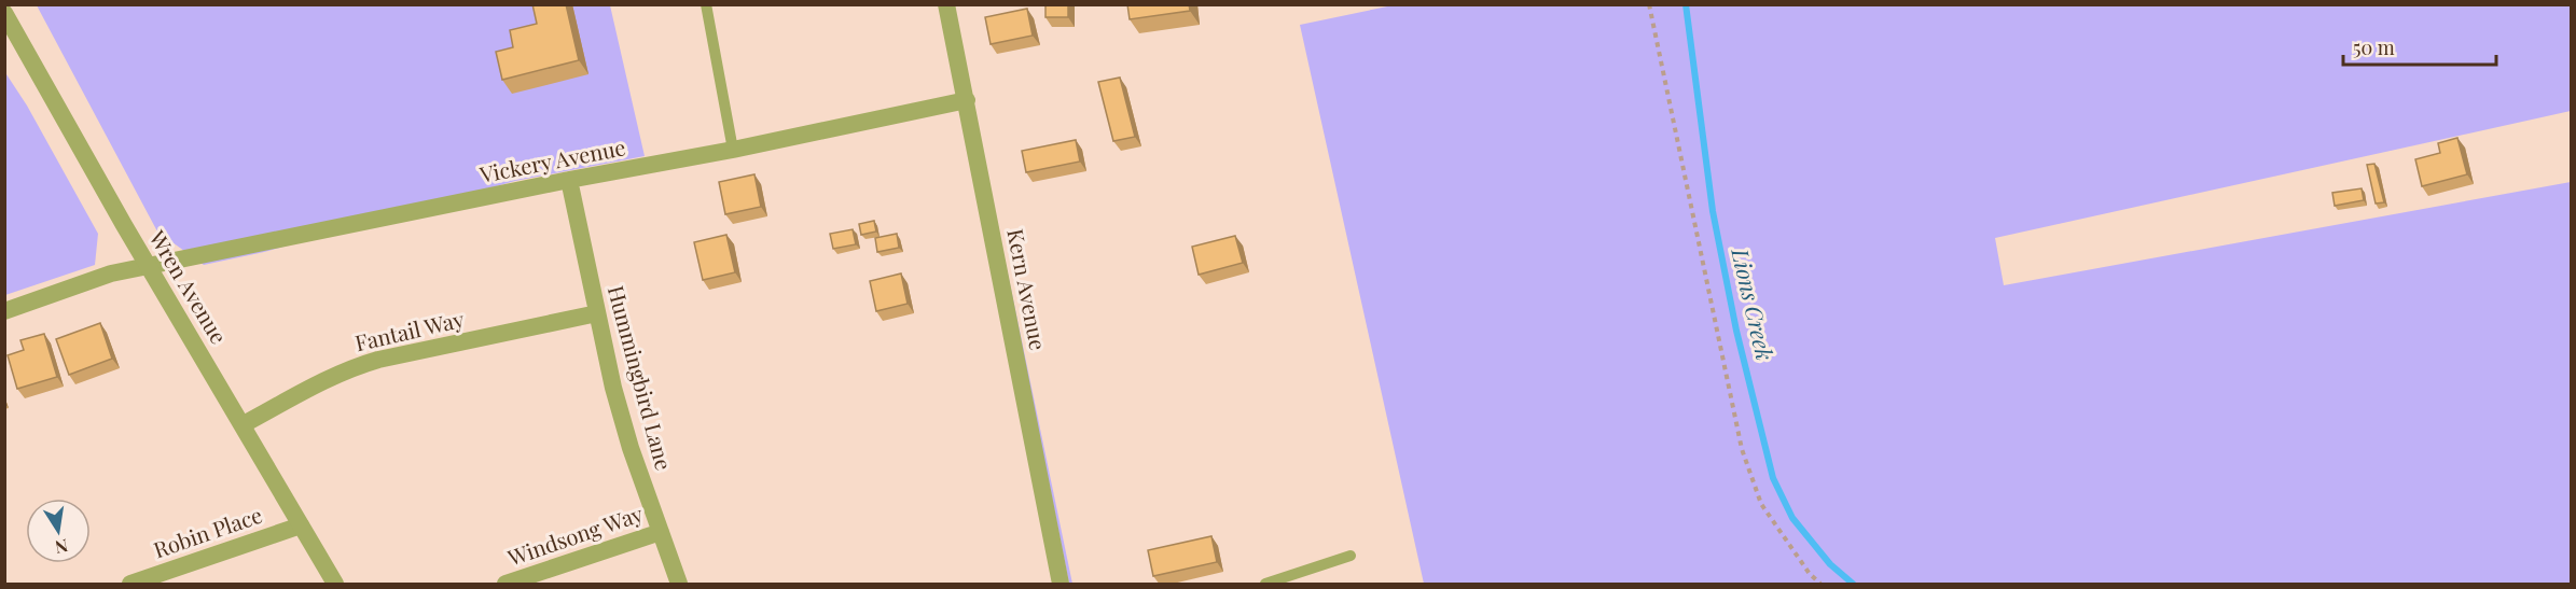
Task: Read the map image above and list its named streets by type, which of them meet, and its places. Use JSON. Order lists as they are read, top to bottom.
{
  "streets": {
    "street": [
      "Vickery Avenue",
      "Wren Avenue",
      "Kern Avenue",
      "Fantail Way",
      "Hummingbird Lane",
      "Robin Place",
      "Windsong Way"
    ]
  },
  "crossings": [
    ["Vickery Avenue", "Wren Avenue"],
    ["Vickery Avenue", "Kern Avenue"],
    ["Vickery Avenue", "Hummingbird Lane"],
    ["Wren Avenue", "Fantail Way"],
    ["Wren Avenue", "Robin Place"],
    ["Fantail Way", "Hummingbird Lane"],
    ["Hummingbird Lane", "Windsong Way"]
  ],
  "water": ["Lions Creek"],
  "scale_bar": "50 m",
  "north": "bottom"
}
